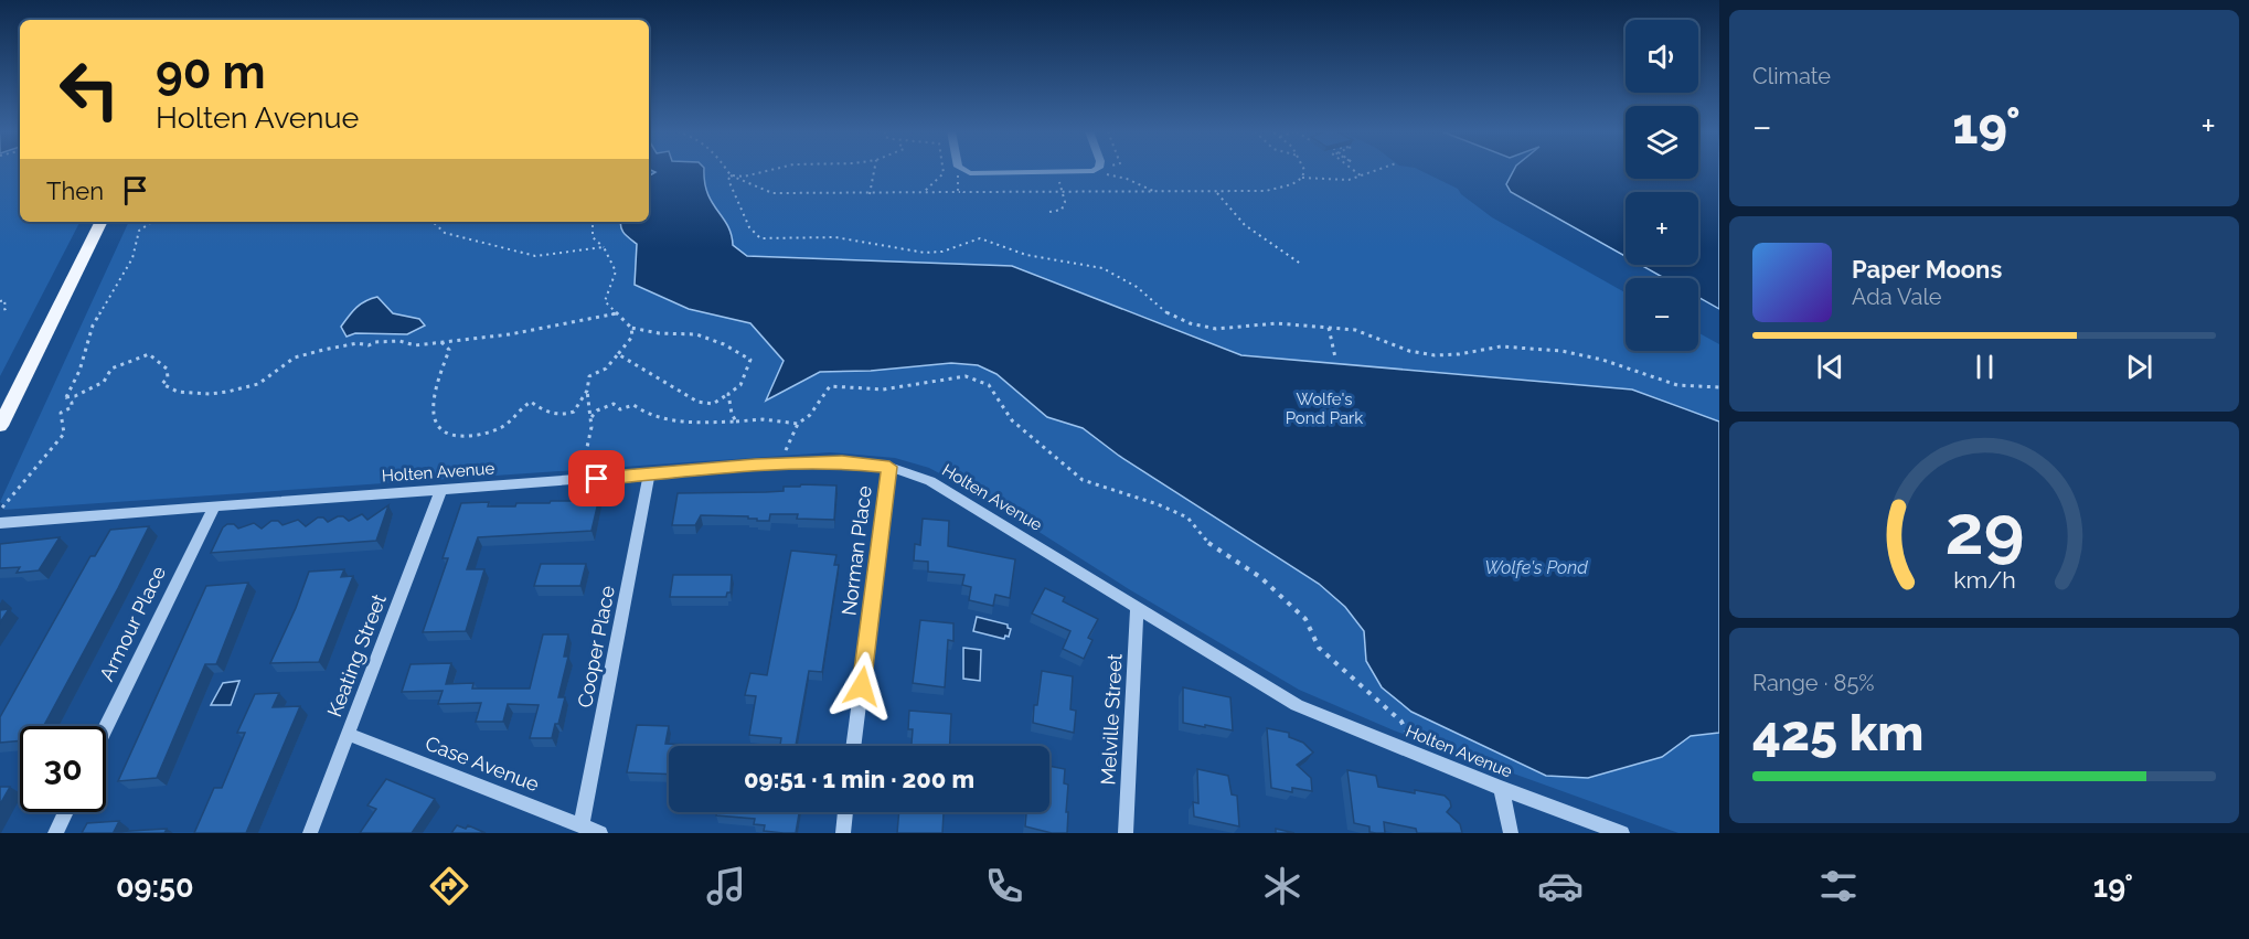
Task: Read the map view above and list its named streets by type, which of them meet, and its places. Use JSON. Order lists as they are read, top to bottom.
{
  "streets": {
    "street": [
      "Holten Avenue",
      "Norman Place",
      "Armour Place",
      "Cooper Place",
      "Keating Street",
      "Melville Street",
      "Case Avenue"
    ]
  },
  "crossings": [
    ["Holten Avenue", "Norman Place"],
    ["Holten Avenue", "Armour Place"],
    ["Holten Avenue", "Cooper Place"],
    ["Holten Avenue", "Keating Street"],
    ["Holten Avenue", "Melville Street"],
    ["Cooper Place", "Case Avenue"],
    ["Keating Street", "Case Avenue"]
  ],
  "water": ["Wolfe's Pond"],
  "parks": ["Wolfe's Pond Park"],
  "page": {
    "tile": [
      "Climate",
      ["Range · 85%", "425 km"]
    ],
    "map_buttons": ["+", "−"],
    "turn": ["90 m", "Holten Avenue"],
    "heat": ["−", "19°", "+"],
    "then": "Then",
    "song": ["Paper Moons", "Ada Vale"],
    "limit": "30",
    "trip": "09:51 · 1 min · 200 m",
    "tabs": ["09:50", "19°"],
    "gauge": ["29", "km/h"]
  }
}
